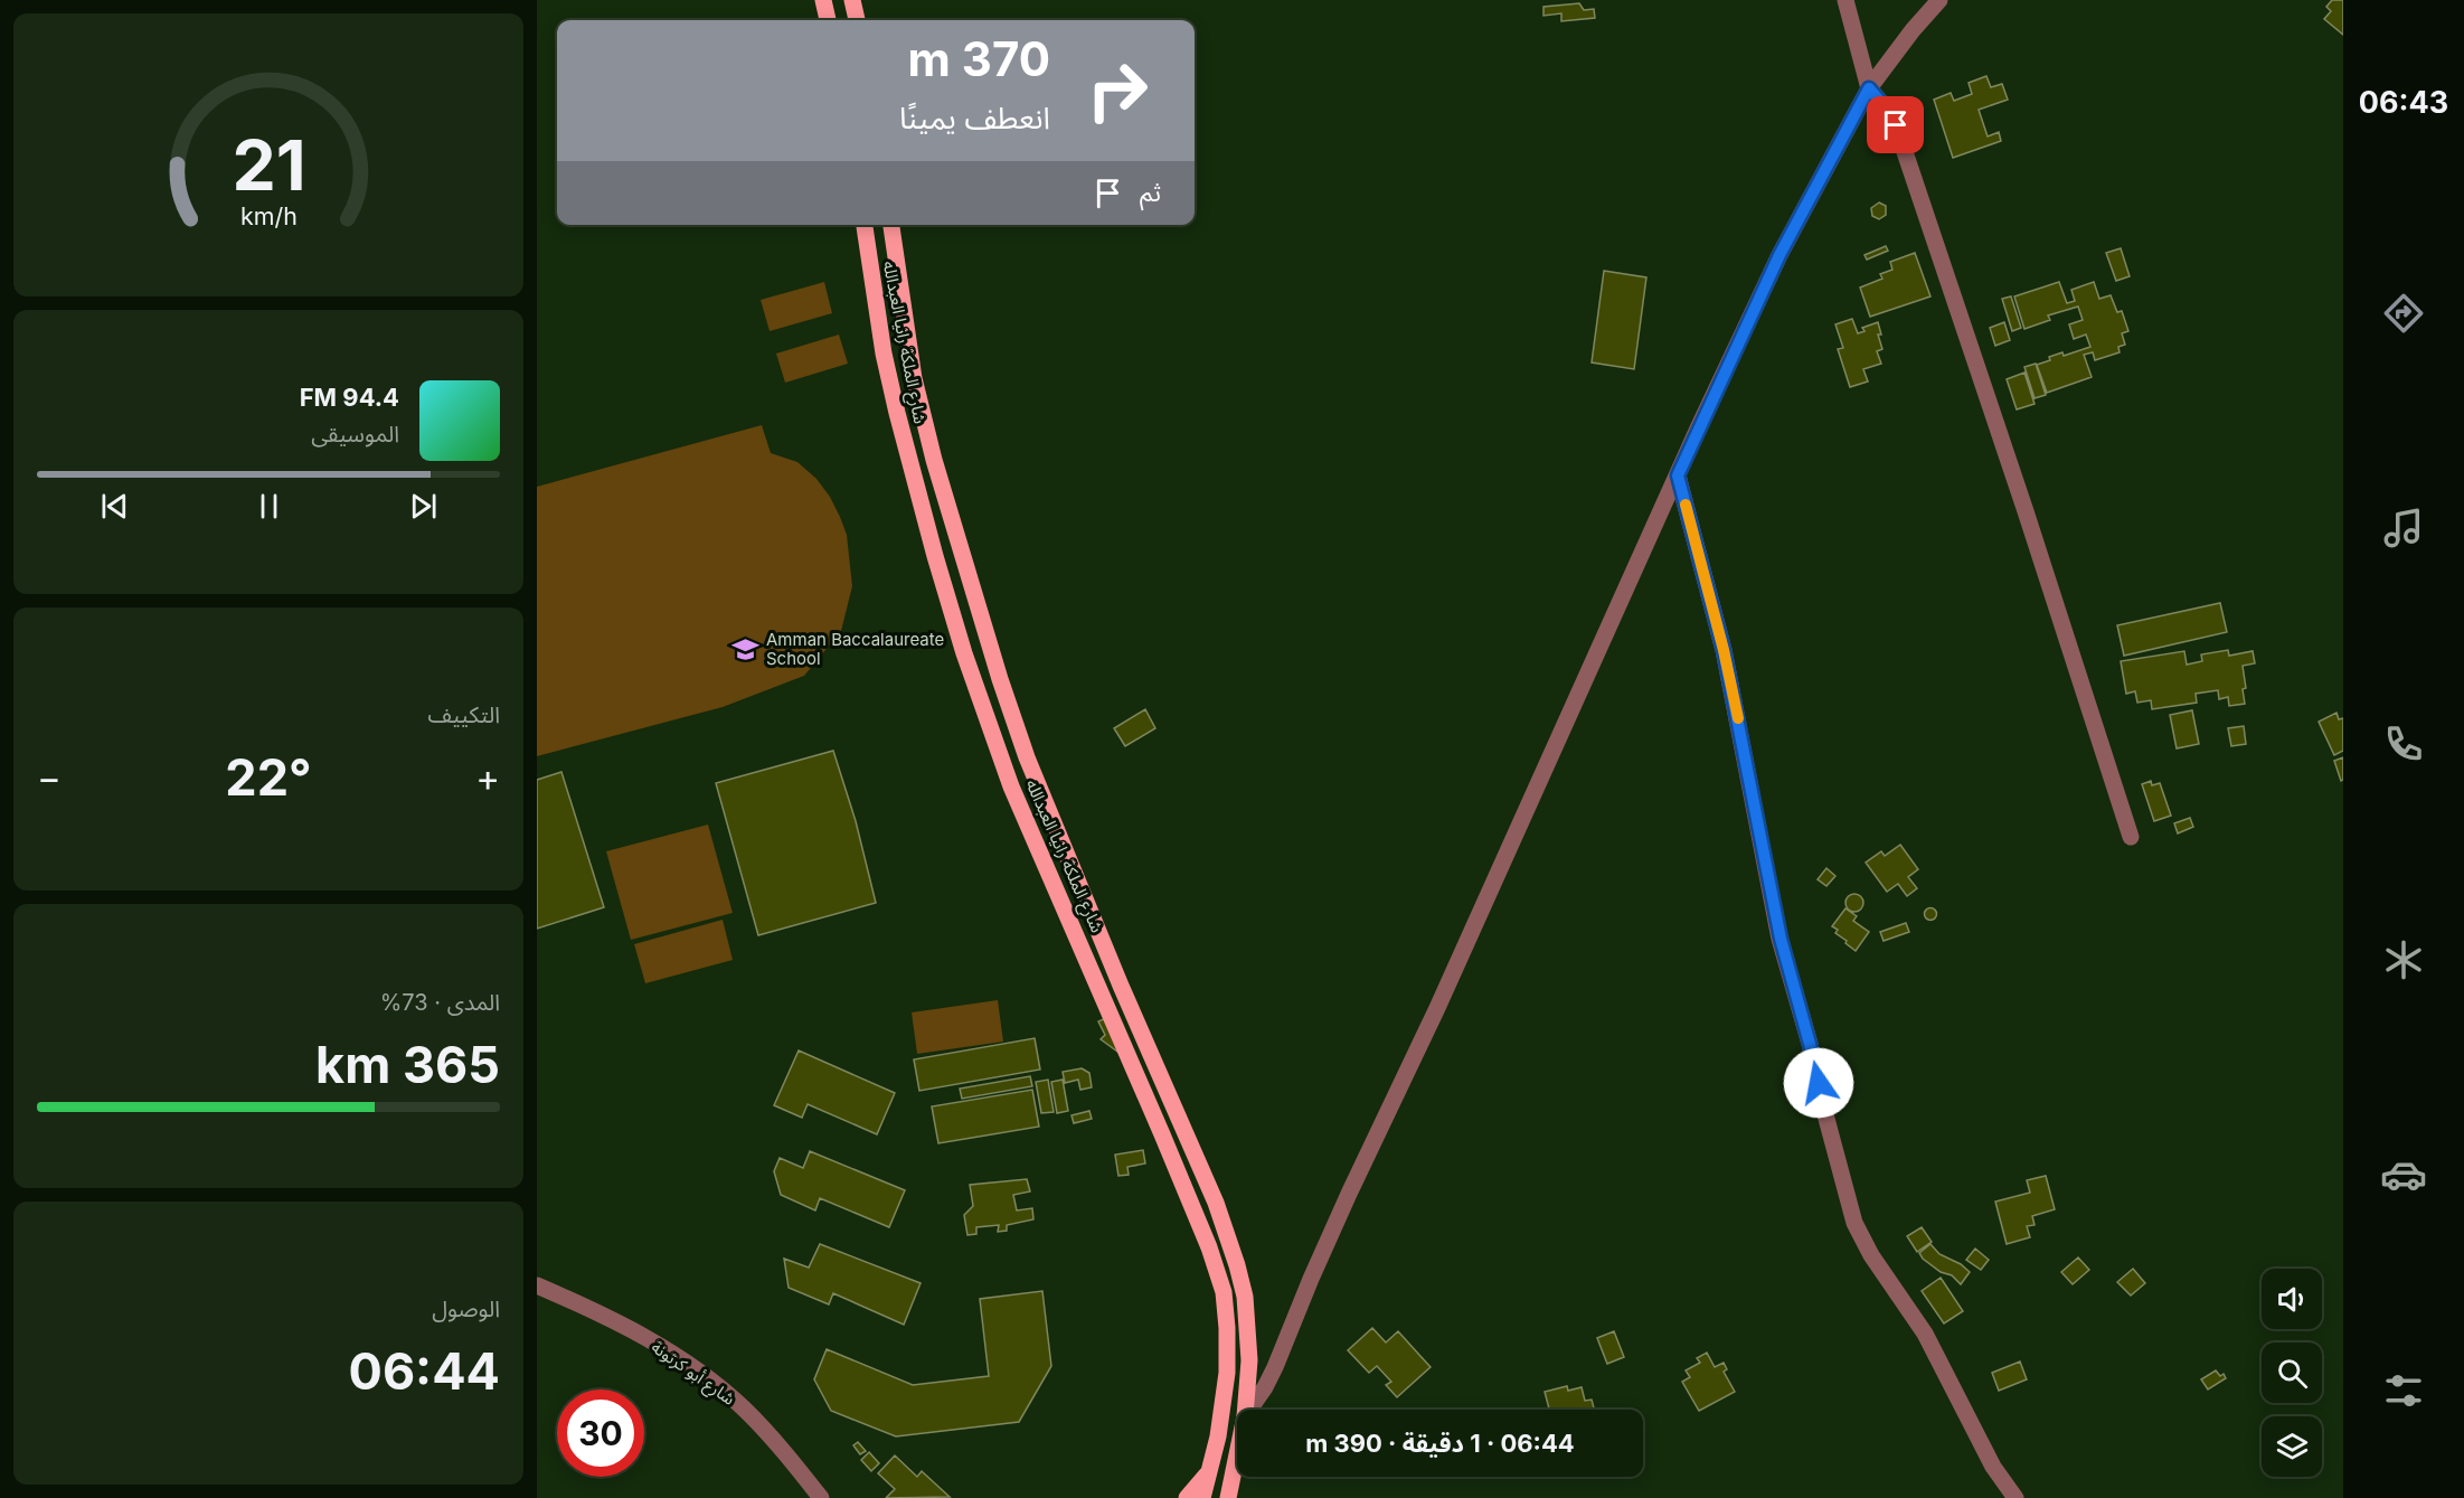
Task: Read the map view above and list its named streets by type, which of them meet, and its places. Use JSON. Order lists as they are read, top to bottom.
{
  "streets": {
    "main road": ["شارع الملكة رانيا العبدالله"],
    "street": ["شارع أبو كرتونة"]
  },
  "places": {
    "school or university": ["Amman Baccalaureate School"]
  },
  "page": {
    "tabs": "06:43",
    "turn": ["370 m", "انعطف يمينًا"],
    "then": "ثم",
    "song": ["94.4 FM", "الموسيقى"],
    "tile": [
      "التكييف",
      ["المدى · 73%", "365 km"],
      ["الوصول", "06:44"]
    ],
    "heat": ["−", "22°", "+"],
    "limit": "30",
    "trip": "06:44 · 1 دقيقة · 390 m",
    "gauge": ["21", "km/h"]
  }
}
